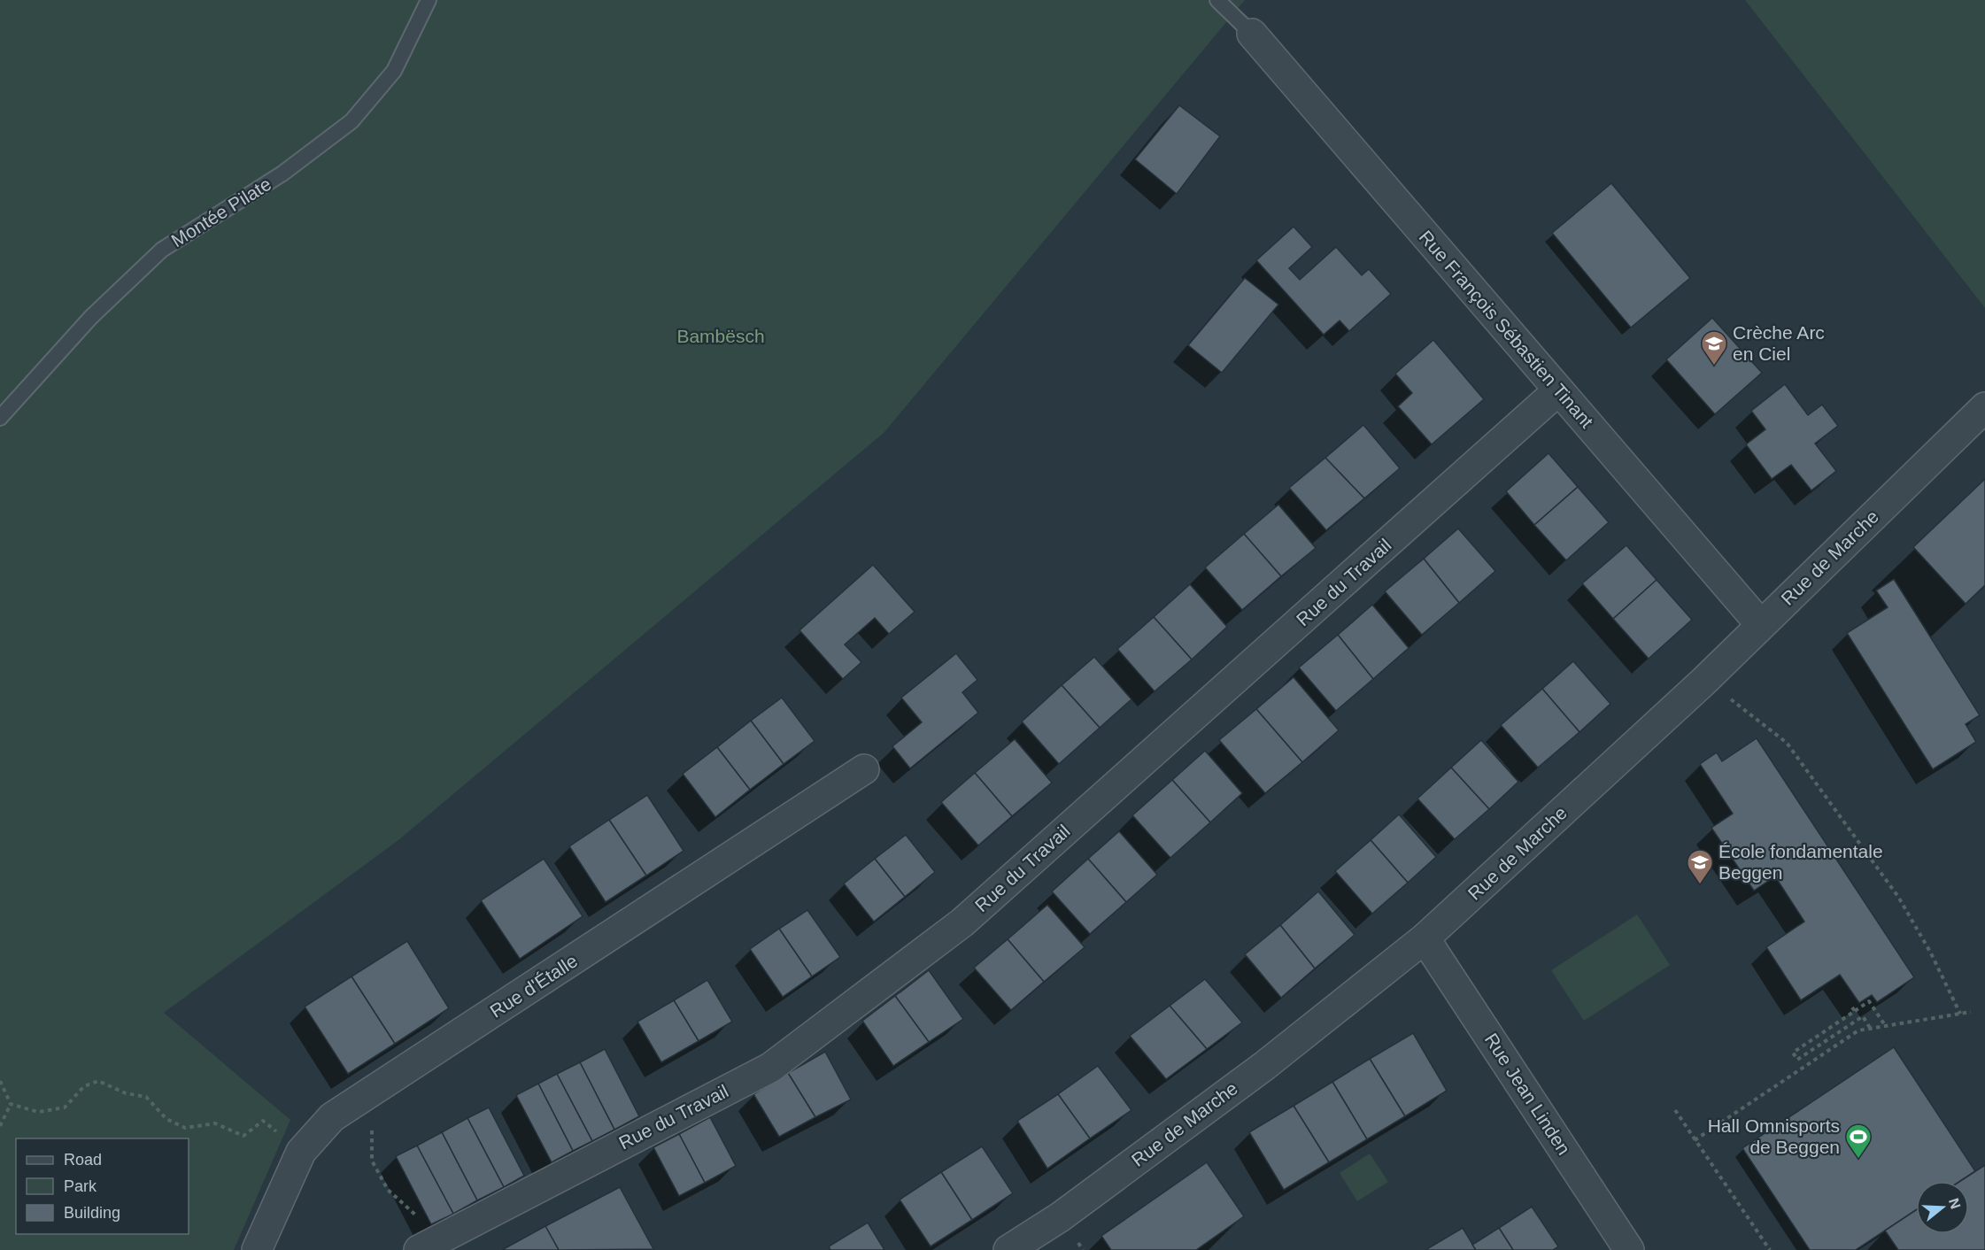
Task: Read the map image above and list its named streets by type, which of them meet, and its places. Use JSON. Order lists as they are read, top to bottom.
{
  "streets": {
    "street": [
      "Rue François Sébastien Tinant",
      "Rue de Marche",
      "Rue du Travail",
      "Rue d'Étalle",
      "Rue Jean Linden"
    ],
    "lane": ["Montée Pilate"]
  },
  "crossings": [
    ["Rue François Sébastien Tinant", "Rue de Marche"],
    ["Rue François Sébastien Tinant", "Rue du Travail"],
    ["Rue de Marche", "Rue Jean Linden"]
  ],
  "parks": ["Bambësch"],
  "places": {
    "school or university": ["Crèche Arc en Ciel", "École fondamentale Beggen"],
    "sports": ["Hall Omnisports de Beggen"]
  },
  "legend": ["Road", "Park", "Building"],
  "north": "right"
}
